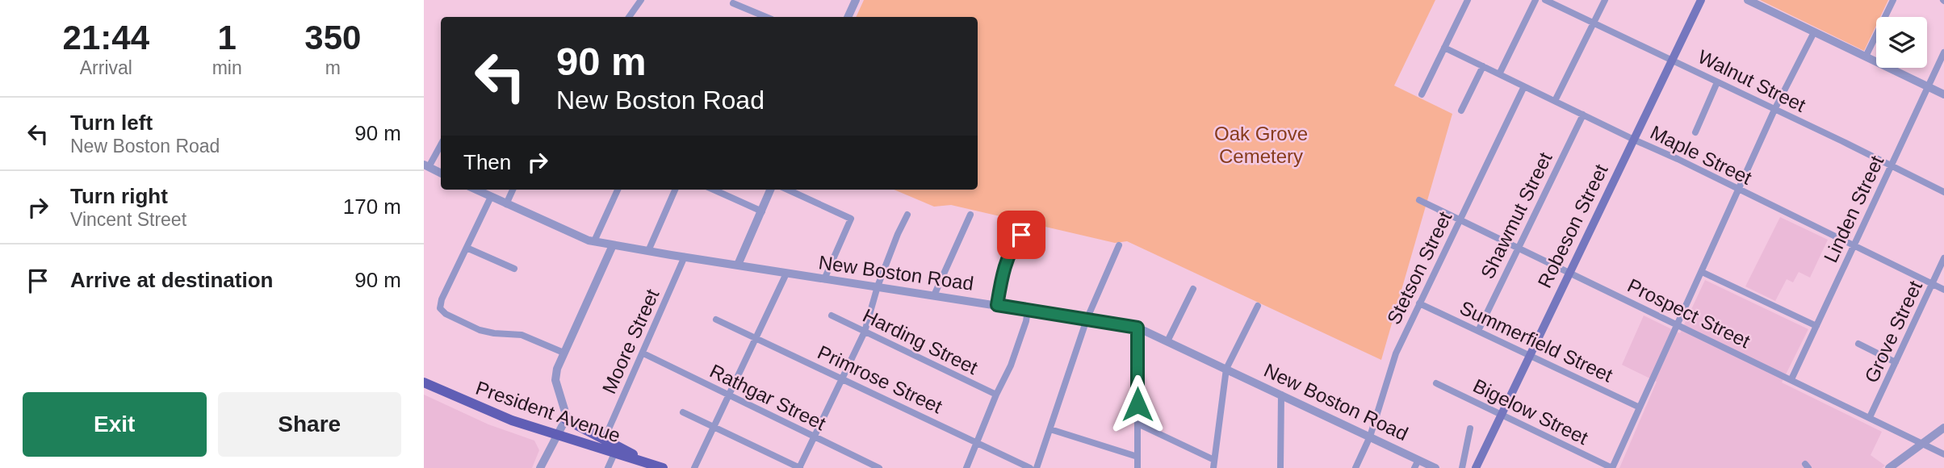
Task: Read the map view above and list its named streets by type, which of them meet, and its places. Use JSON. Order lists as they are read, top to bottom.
{
  "streets": {
    "main road": ["Robeson Street", "President Avenue"],
    "street": [
      "Walnut Street",
      "Maple Street",
      "Linden Street",
      "Shawmut Street",
      "Stetson Street",
      "New Boston Road",
      "Prospect Street",
      "Grove Street",
      "Moore Street",
      "Harding Street",
      "Summerfield Street",
      "Primrose Street",
      "Rathgar Street",
      "Bigelow Street"
    ]
  },
  "crossings": [
    ["Walnut Street", "Linden Street"],
    ["Walnut Street", "Robeson Street"],
    ["Maple Street", "Linden Street"],
    ["Maple Street", "Shawmut Street"],
    ["Maple Street", "Robeson Street"],
    ["Maple Street", "Stetson Street"],
    ["Maple Street", "Grove Street"],
    ["Linden Street", "Prospect Street"],
    ["Shawmut Street", "Prospect Street"],
    ["Shawmut Street", "Summerfield Street"],
    ["Robeson Street", "Prospect Street"],
    ["Robeson Street", "Summerfield Street"],
    ["Robeson Street", "Bigelow Street"],
    ["Stetson Street", "New Boston Road"],
    ["Stetson Street", "Prospect Street"],
    ["Stetson Street", "Summerfield Street"],
    ["New Boston Road", "Moore Street"],
    ["Prospect Street", "Grove Street"],
    ["Moore Street", "Rathgar Street"]
  ],
  "parks": ["Oak Grove Cemetery"],
  "page": {
    "eta": [
      "21:44",
      "Arrival",
      "1",
      "min",
      "350",
      "m"
    ],
    "turn": ["90 m", "New Boston Road"],
    "list": [
      {
        "name": "Turn left",
        "note": "New Boston Road",
        "value": "90 m"
      },
      {
        "name": "Turn right",
        "note": "Vincent Street",
        "value": "170 m"
      },
      {
        "name": "Arrive at destination",
        "value": "90 m"
      }
    ],
    "then": "Then",
    "buttons": ["Exit", "Share"]
  }
}
